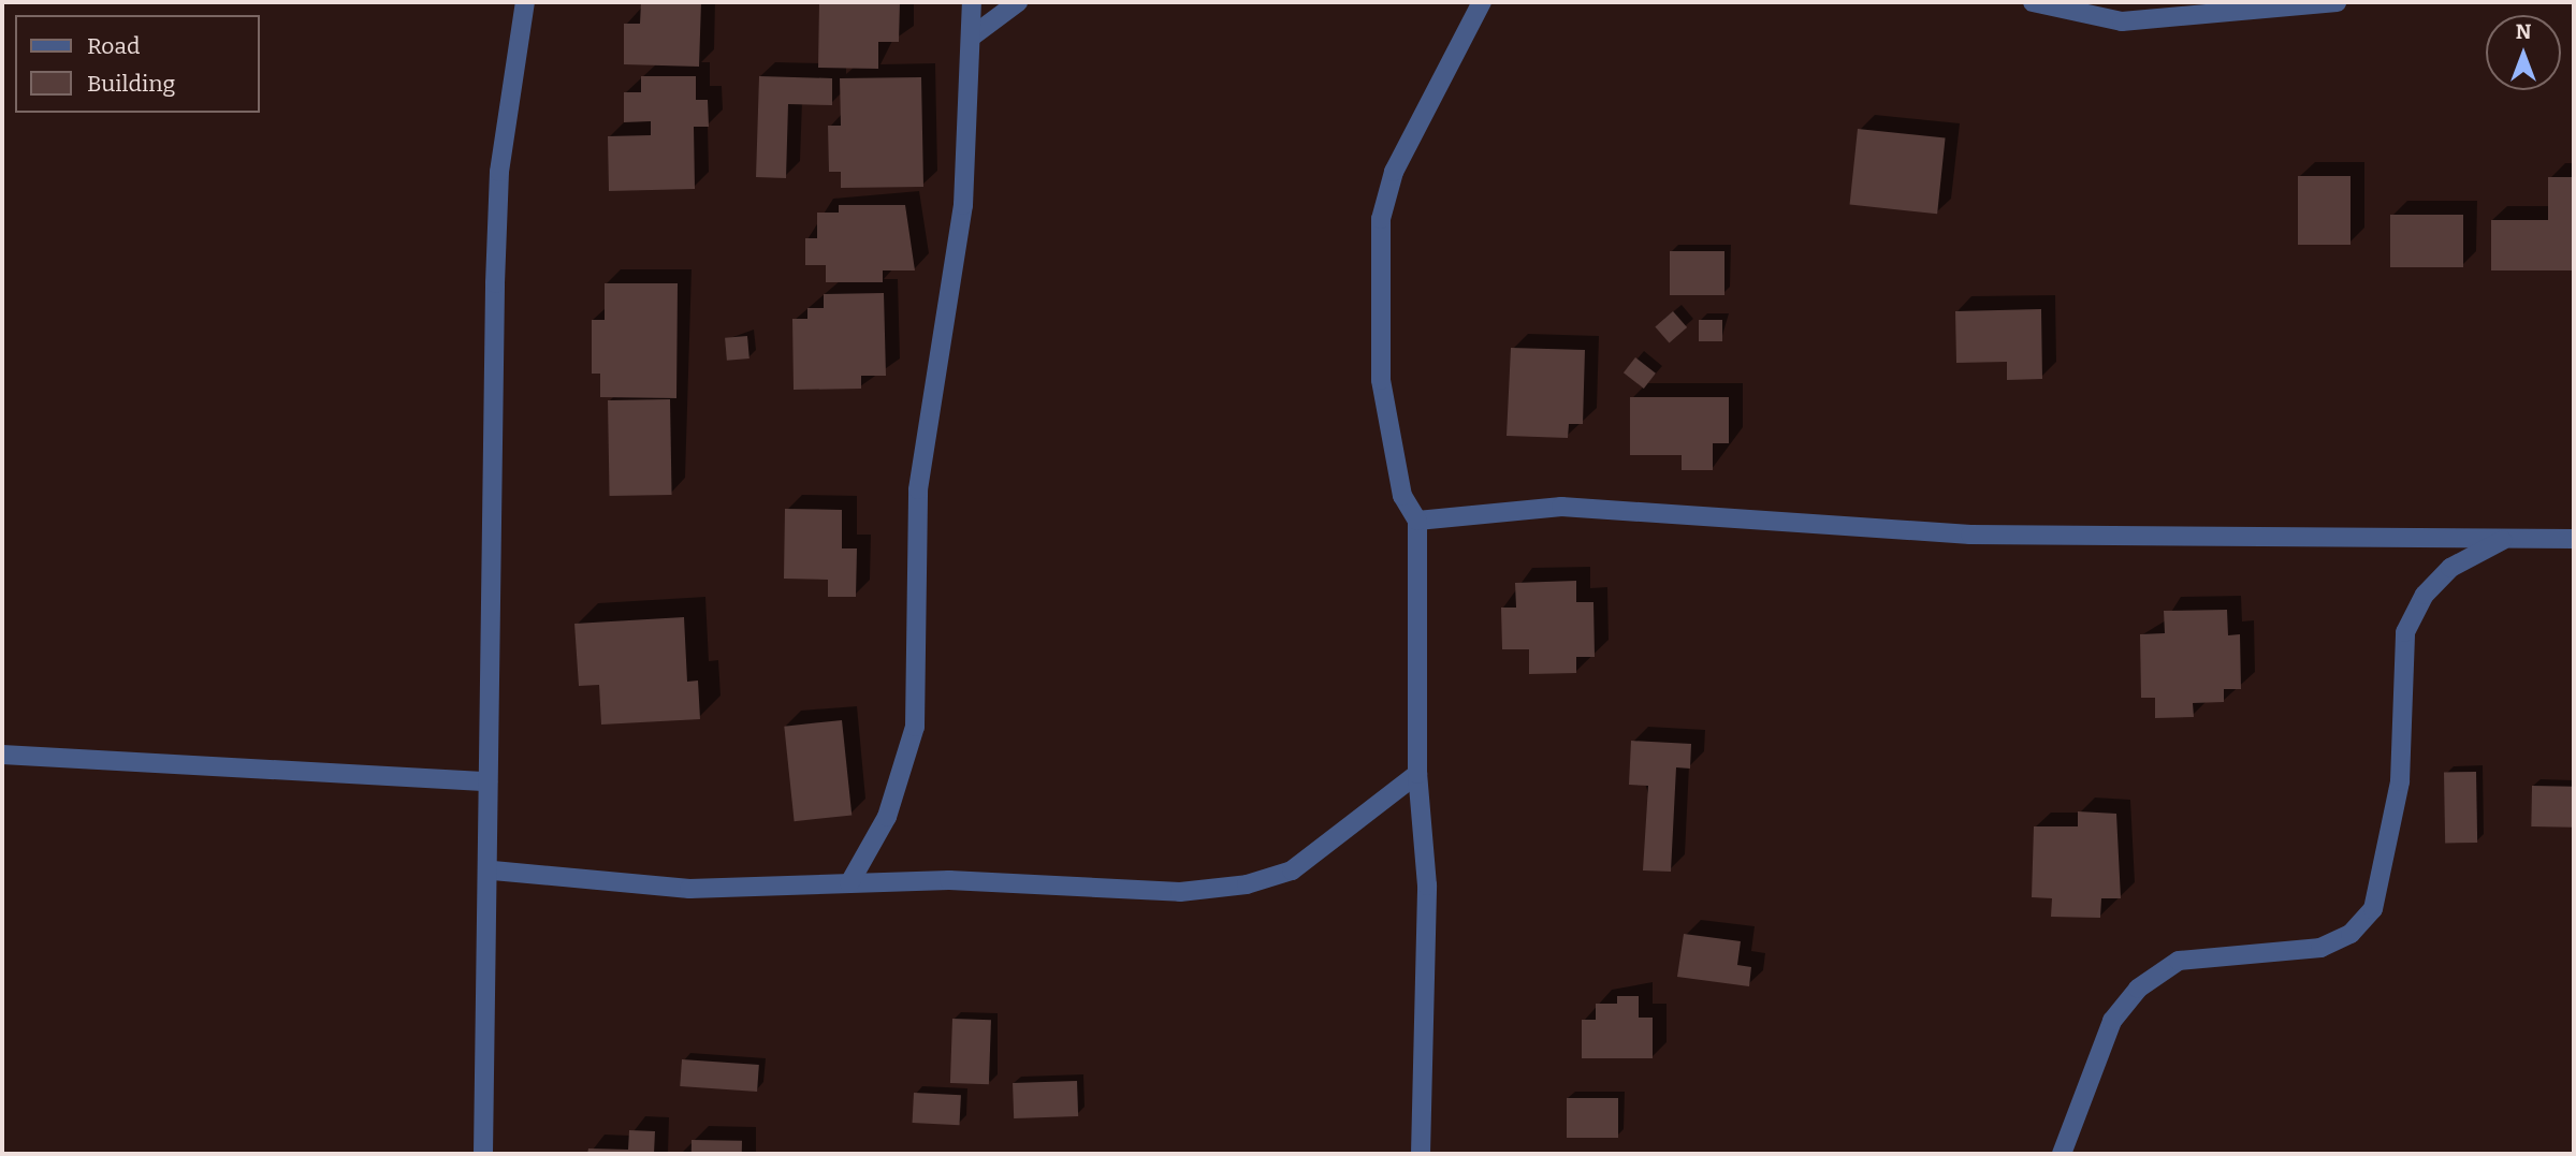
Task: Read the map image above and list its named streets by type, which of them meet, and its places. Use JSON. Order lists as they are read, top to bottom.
{
  "legend": ["Road", "Building"],
  "north": "top"
}
